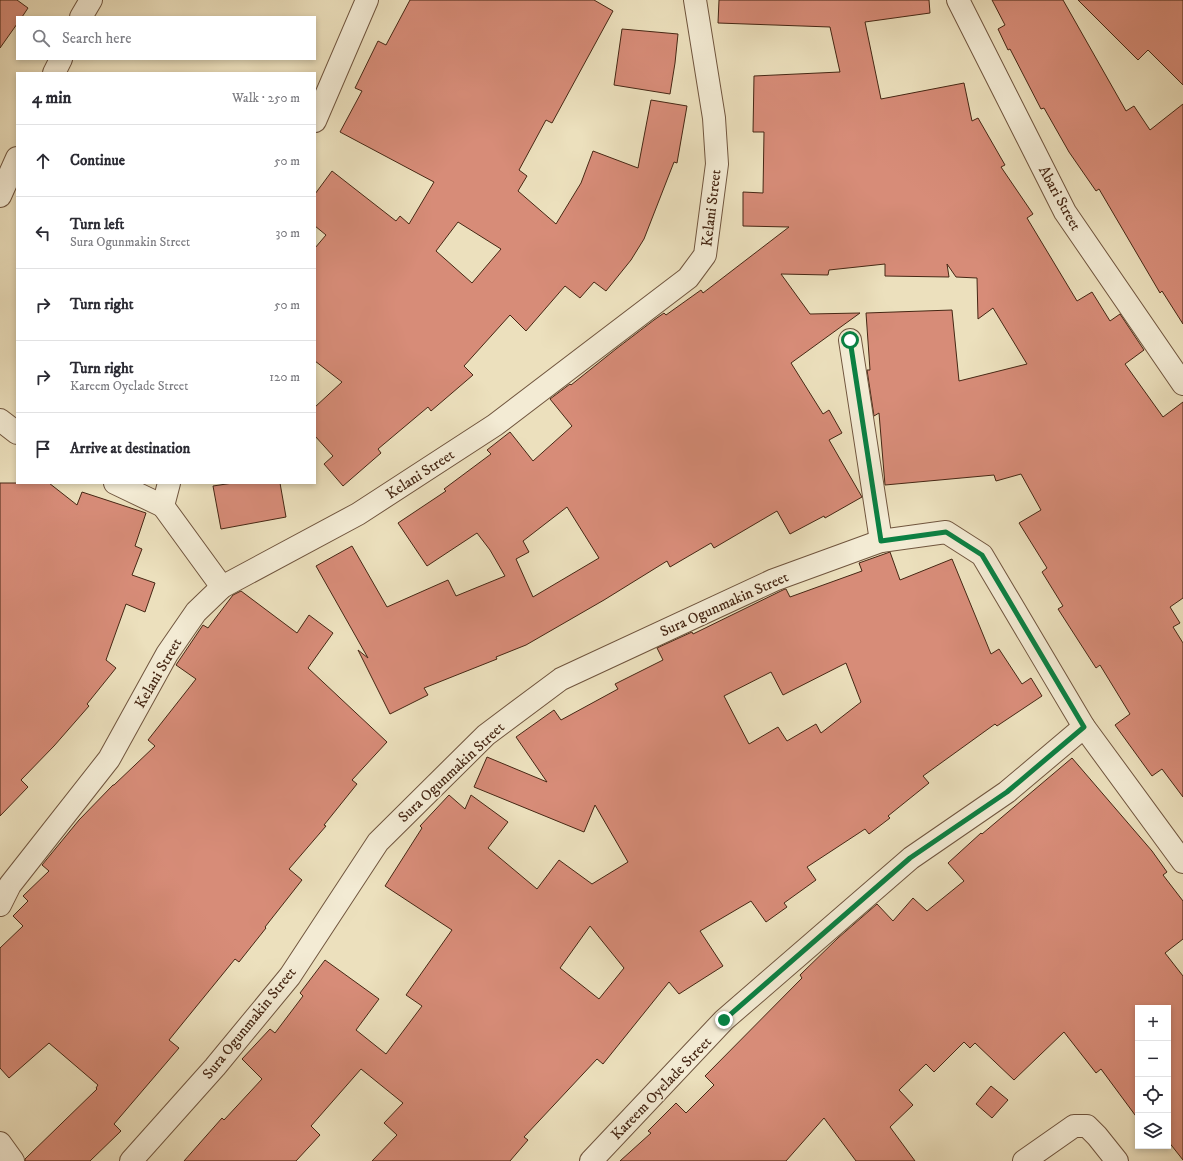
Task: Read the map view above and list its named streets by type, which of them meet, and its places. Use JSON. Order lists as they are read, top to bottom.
{
  "streets": {
    "street": [
      "Abari Street",
      "Kelani Street",
      "Sura Ogunmakin Street",
      "Kareem Oyelade Street"
    ]
  },
  "crossings": [
    ["Sura Ogunmakin Street", "Kareem Oyelade Street"]
  ],
  "page": {
    "search": "Search here",
    "heading": ["4 min", "Walk · 250 m"],
    "list": [
      ["Continue", "50 m"],
      ["Turn left", "Sura Ogunmakin Street", "30 m"],
      ["Turn right", "50 m"],
      ["Turn right", "Kareem Oyelade Street", "120 m"],
      "Arrive at destination"
    ],
    "map_buttons": ["+", "−"]
  }
}
